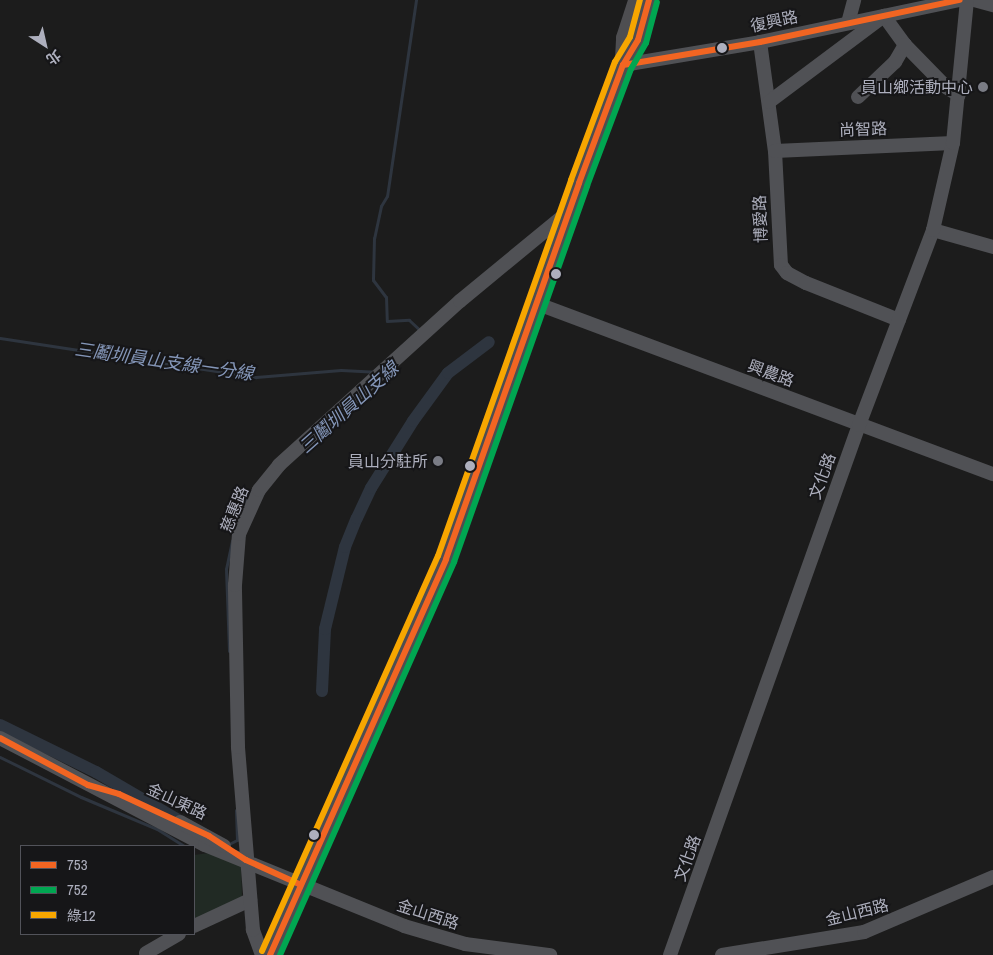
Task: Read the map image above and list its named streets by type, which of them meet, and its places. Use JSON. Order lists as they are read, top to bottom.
{
  "streets": {
    "street": [
      "復興路",
      "尚智路",
      "博愛路",
      "興農路",
      "文化路",
      "慈惠路",
      "金山東路",
      "金山西路"
    ]
  },
  "crossings": [
    ["復興路", "博愛路"],
    ["尚智路", "博愛路"],
    ["尚智路", "文化路"],
    ["博愛路", "文化路"],
    ["興農路", "文化路"],
    ["慈惠路", "金山東路"],
    ["金山東路", "金山西路"]
  ],
  "water": ["三鬮圳員山支線一分線", "三鬮圳員山支線"],
  "places": ["員山鄉活動中心", "員山分駐所"],
  "lines": ["transit line 753", "transit line 綠12", "transit line 752"],
  "legend": ["753", "752", "綠12"],
  "north": "bottom right"
}
